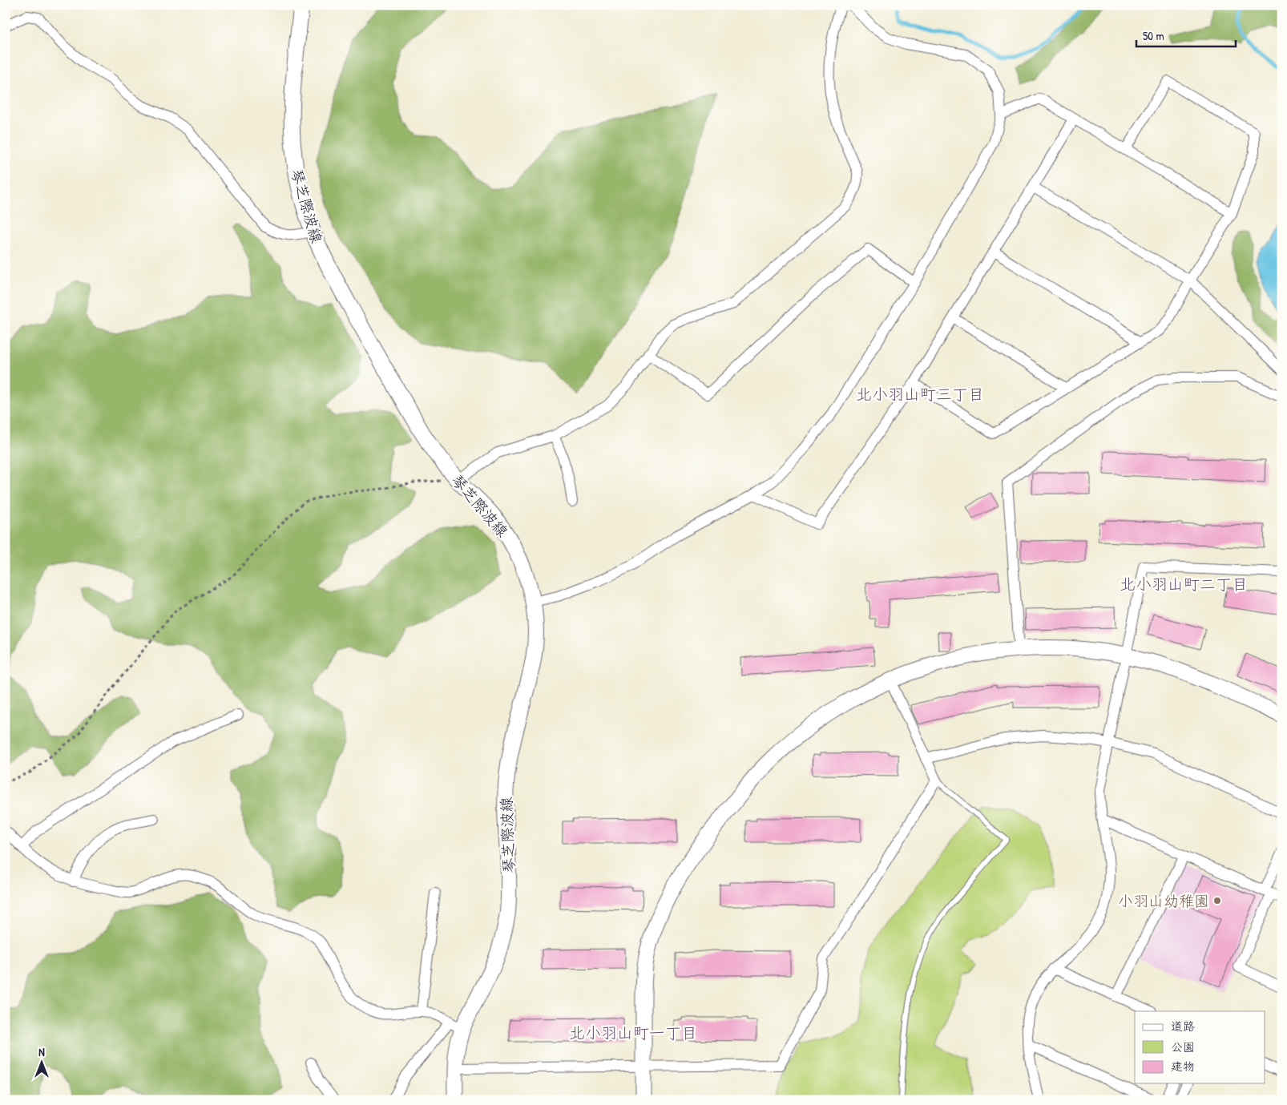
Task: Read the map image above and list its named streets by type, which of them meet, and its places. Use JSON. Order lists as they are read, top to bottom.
{
  "streets": {
    "main road": ["琴芝際波線"]
  },
  "districts": ["北小羽山町三丁目", "北小羽山町二丁目", "北小羽山町一丁目"],
  "places": ["小羽山幼稚園"],
  "legend": ["道路", "公園", "建物"],
  "scale_bar": "50 m",
  "north": "top"
}
